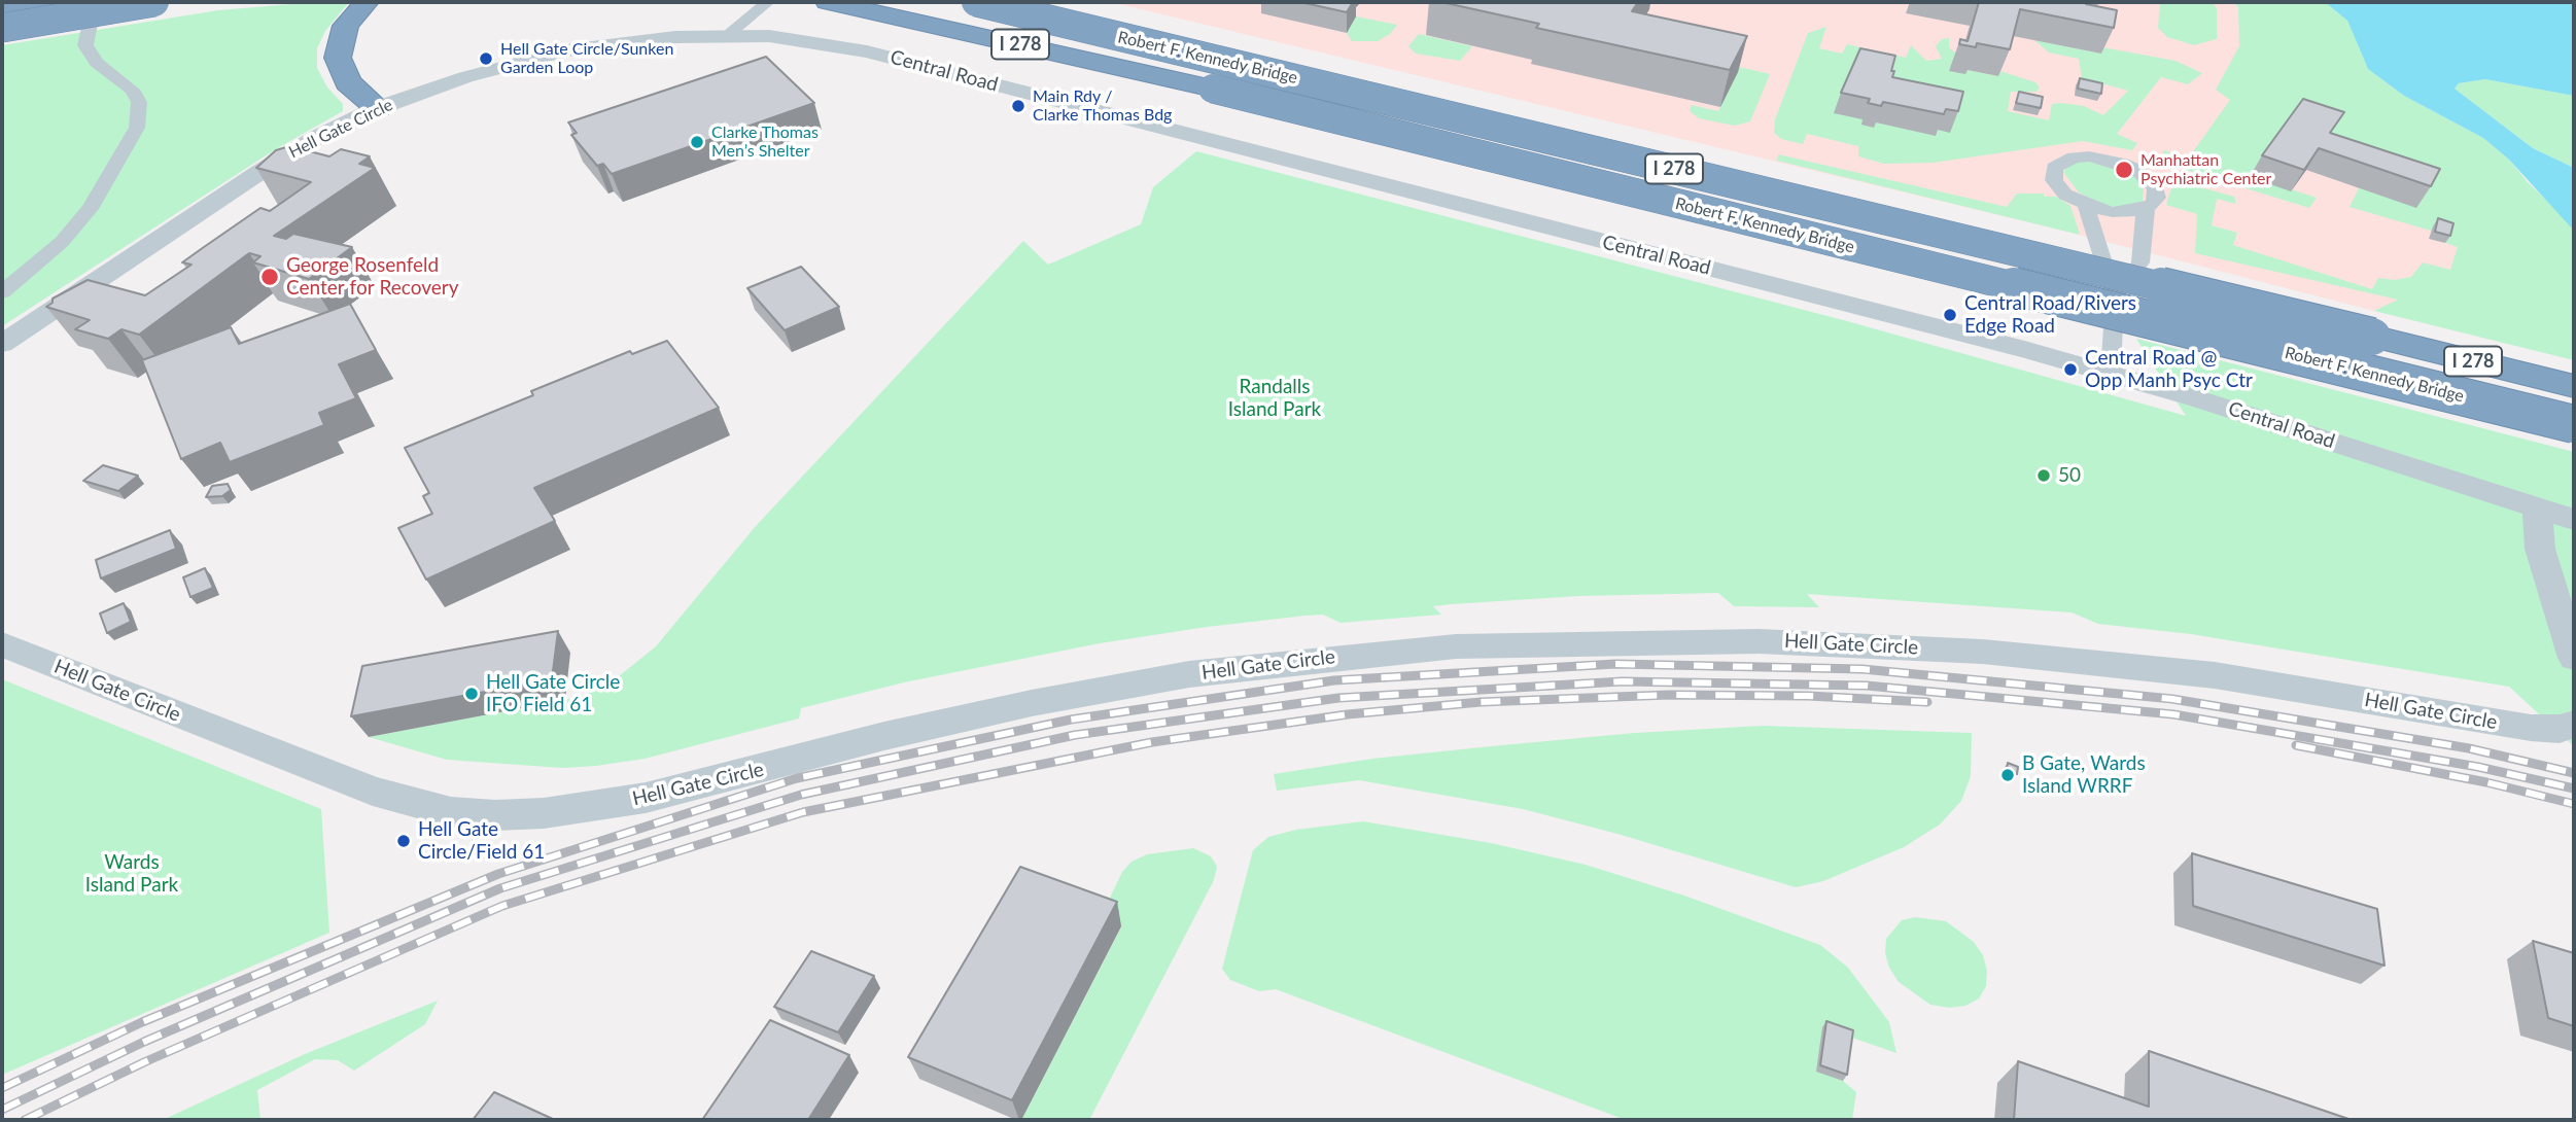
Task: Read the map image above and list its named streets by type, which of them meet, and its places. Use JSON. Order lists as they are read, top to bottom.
{
  "streets": {
    "highway": ["I 278", "Robert F. Kennedy Bridge"],
    "street": ["Central Road", "Hell Gate Circle"]
  },
  "crossings": [
    ["Central Road", "Hell Gate Circle"]
  ],
  "parks": ["Randalls Island Park", "Wards Island Park"],
  "places": [
    "Hell Gate Circle/Sunken Garden Loop",
    "Main Rdy / Clarke Thomas Bdg",
    "Clarke Thomas Men’s Shelter",
    "Manhattan Psychiatric Center",
    "George Rosenfeld Center for Recovery",
    "Central Road/Rivers Edge Road",
    "Central Road @ Opp Manh Psyc Ctr",
    "50",
    "Hell Gate Circle IFO Field 61",
    "B Gate, Wards Island WRRF",
    "Hell Gate Circle/Field 61"
  ]
}
